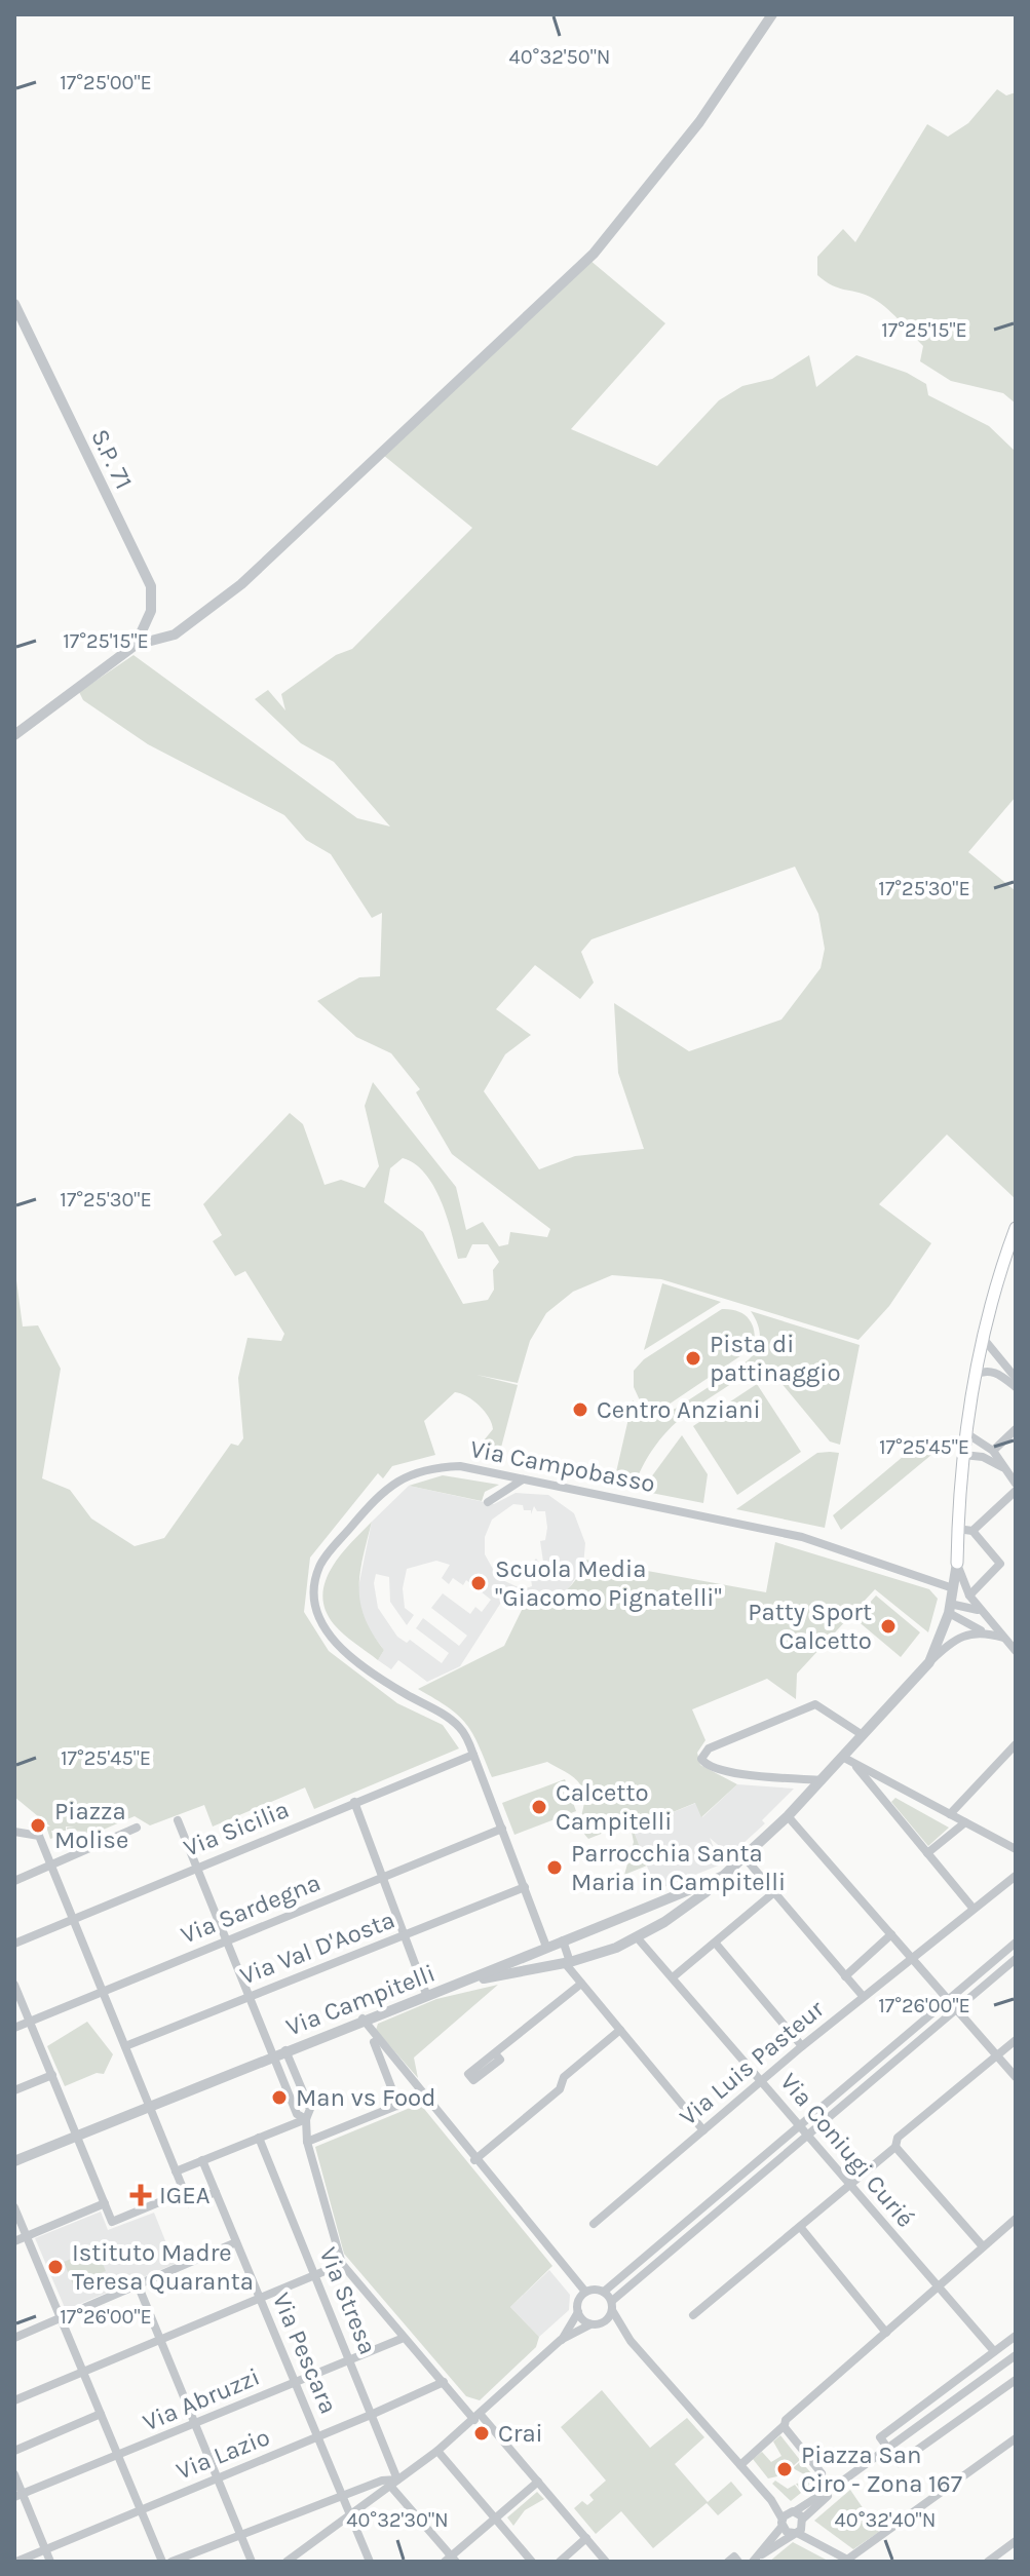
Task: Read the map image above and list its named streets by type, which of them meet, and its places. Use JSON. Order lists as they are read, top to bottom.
{
  "streets": {
    "street": [
      "S.P. 71",
      "Via Campobasso",
      "Via Sicilia",
      "Via Sardegna",
      "Via Val D'Aosta",
      "Via Campitelli",
      "Via Luis Pasteur",
      "Via Coniugi Curié",
      "Via Stresa",
      "Via Pescara",
      "Via Abruzzi",
      "Via Lazio"
    ]
  },
  "crossings": [
    ["Via Campobasso", "Via Sicilia"],
    ["Via Campobasso", "Via Sardegna"],
    ["Via Campobasso", "Via Val D'Aosta"],
    ["Via Campobasso", "Via Campitelli"],
    ["Via Luis Pasteur", "Via Coniugi Curié"],
    ["Via Stresa", "Via Abruzzi"],
    ["Via Stresa", "Via Lazio"],
    ["Via Pescara", "Via Abruzzi"],
    ["Via Pescara", "Via Lazio"]
  ],
  "places": {
    "other": [
      "Pista di pattinaggio",
      "Centro Anziani",
      "Scuola Media \"Giacomo Pignatelli\"",
      "Patty Sport Calcetto",
      "Calcetto Campitelli",
      "Piazza Molise",
      "Parrocchia Santa Maria in Campitelli",
      "Man vs Food",
      "Istituto Madre Teresa Quaranta",
      "Crai",
      "Piazza San Ciro - Zona 167"
    ],
    "health": ["IGEA"]
  },
  "coordinates": [
    "40°32'50\"N",
    "17°25'00\"E",
    "17°25'15\"E",
    "17°25'30\"E",
    "17°25'45\"E",
    "17°26'00\"E",
    "40°32'30\"N",
    "40°32'40\"N"
  ]
}
